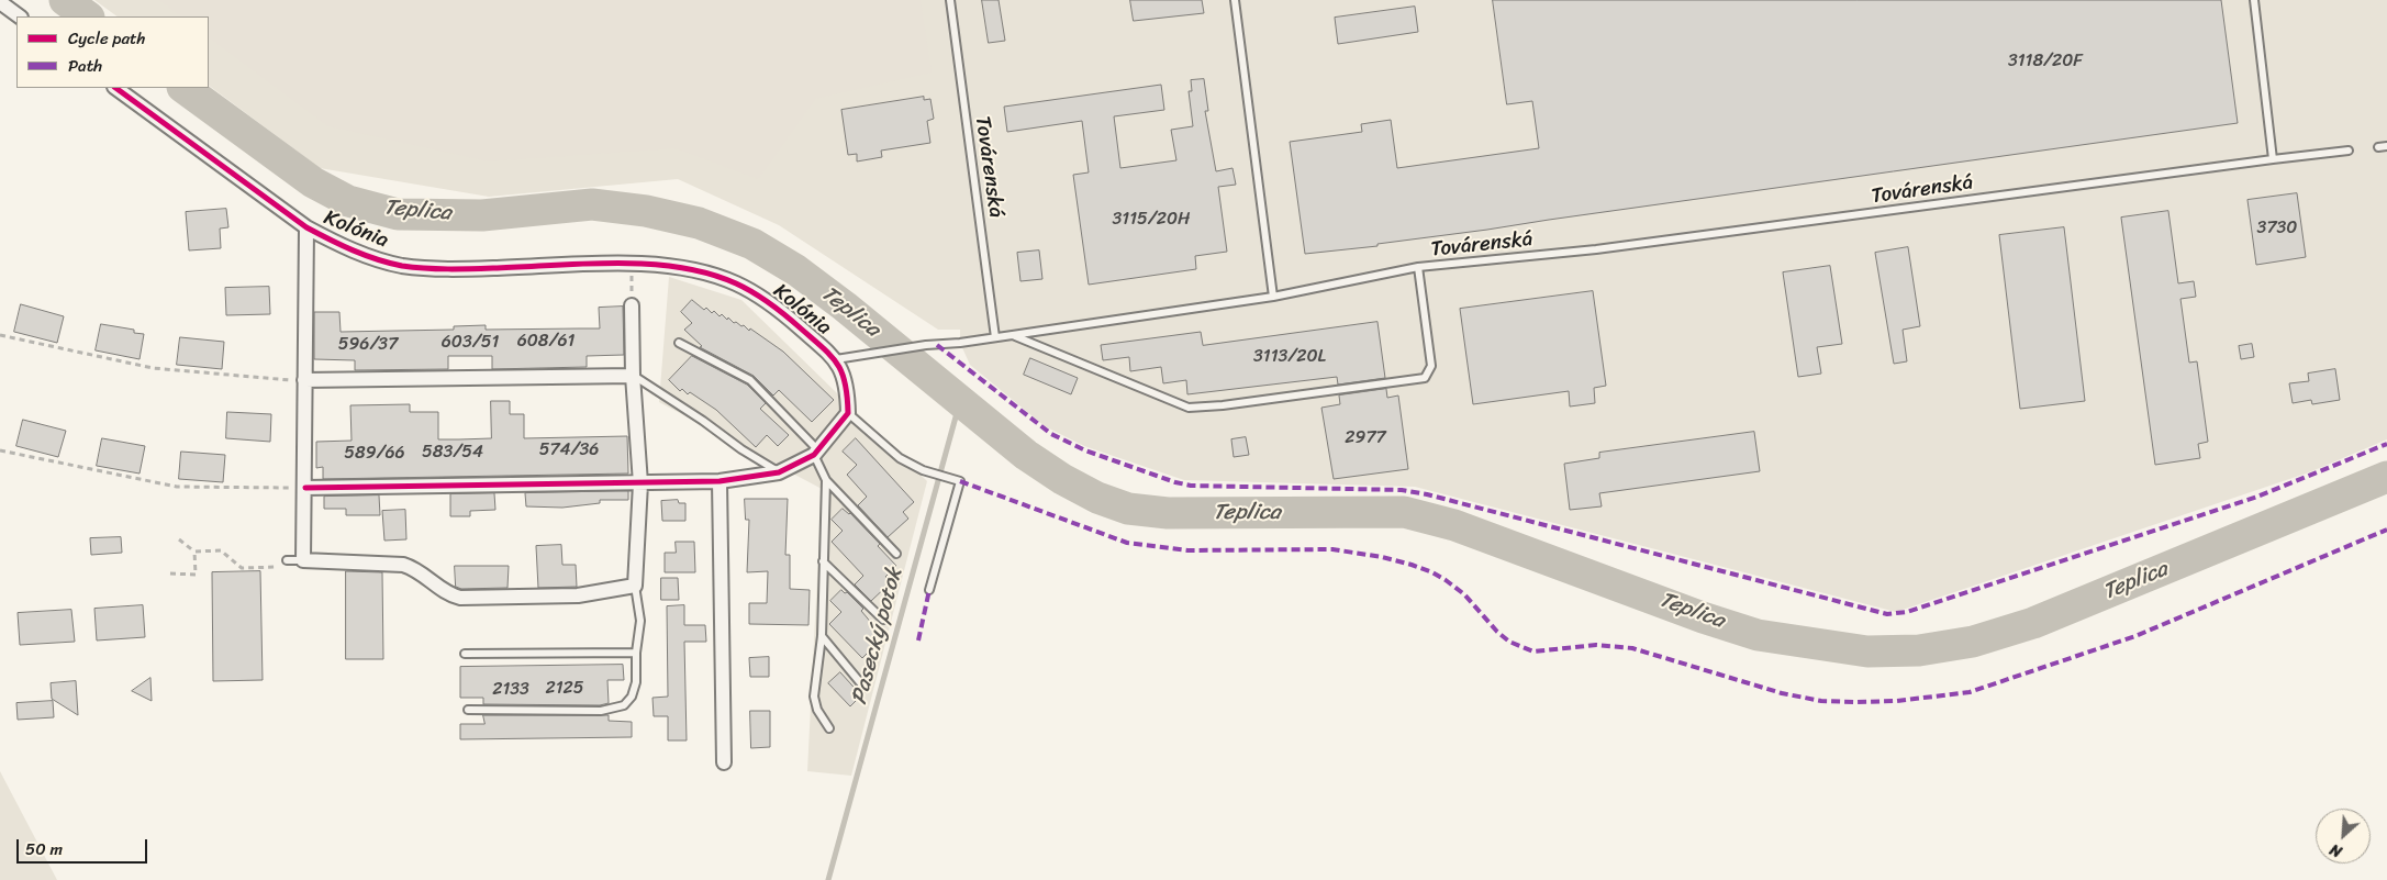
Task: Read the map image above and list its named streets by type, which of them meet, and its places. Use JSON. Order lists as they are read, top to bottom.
{
  "streets": {
    "street": ["Kolónia"],
    "lane": ["Továrenská"]
  },
  "crossings": [
    ["Továrenská", "Kolónia"]
  ],
  "water": ["Teplica", "Pasecký potok"],
  "house_numbers": [
    "3118/20F",
    "3115/20H",
    "3730",
    "608/61",
    "603/51",
    "596/37",
    "3113/20L",
    "2977",
    "574/36",
    "583/54",
    "589/66",
    "2125",
    "2133"
  ],
  "legend": ["Cycle path", "Path"],
  "scale_bar": "50 m",
  "north": "bottom left"
}
